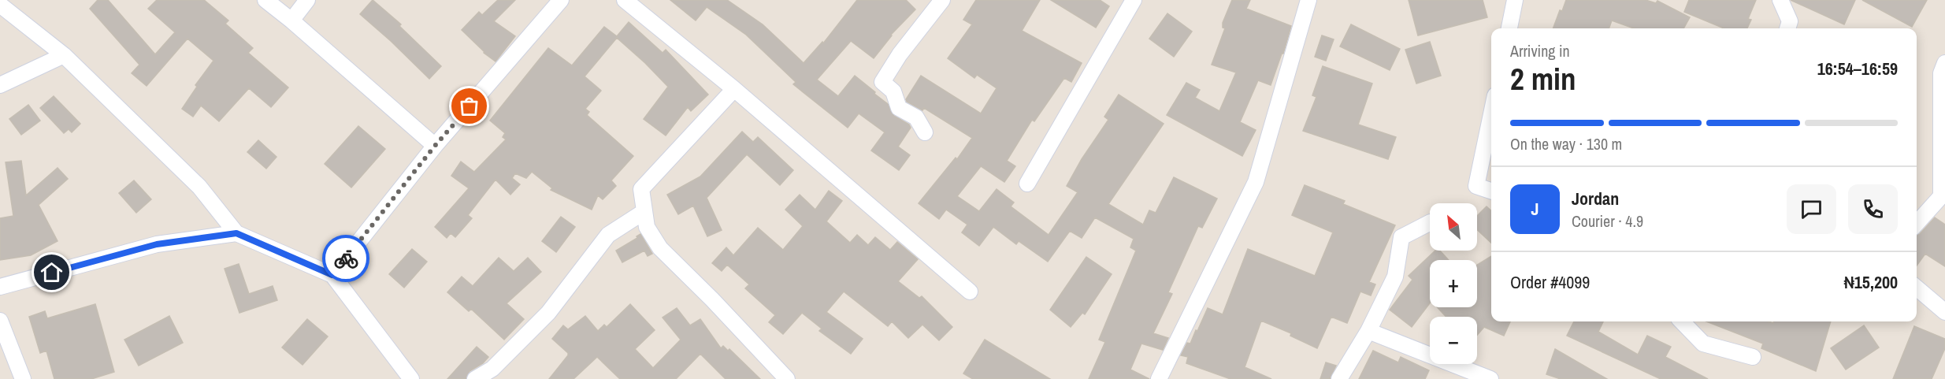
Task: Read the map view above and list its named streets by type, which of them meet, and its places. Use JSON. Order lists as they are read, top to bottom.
{
  "north": "top left",
  "page": {
    "heading": ["2 min", "Arriving in", "16:54–16:59"],
    "panel": [
      "Jordan",
      "Courier · 4.9",
      "Order #4099",
      "₦15,200"
    ],
    "bar": "On the way · 130 m",
    "round": "J",
    "map_buttons": ["+", "−"]
  }
}
